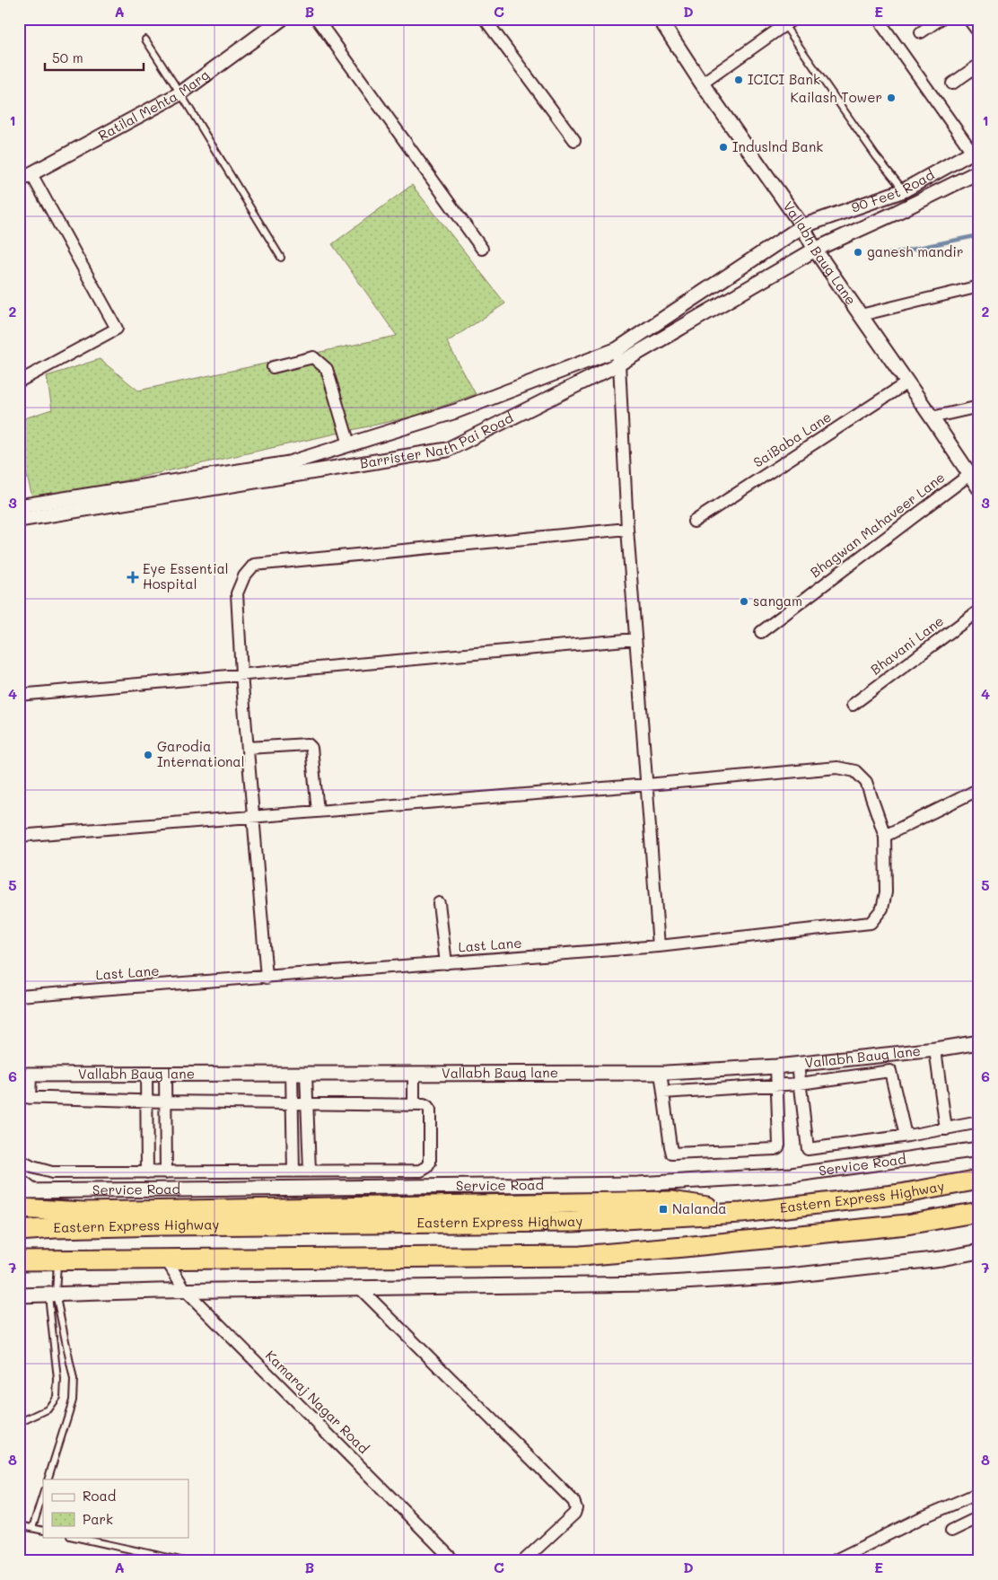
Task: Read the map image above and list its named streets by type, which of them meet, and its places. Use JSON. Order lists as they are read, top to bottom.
{
  "streets": {
    "highway": ["Eastern Express Highway"],
    "street": [
      "Ratilal Mehta Marg",
      "90 Feet Road",
      "Vallabh Baug Lane",
      "Barrister Nath Pai Road",
      "SaiBaba Lane",
      "Bhagwan Mahaveer Lane",
      "Bhavani Lane",
      "Last Lane",
      "Vallabh Baug lane",
      "Service Road",
      "Kamaraj Nagar Road"
    ]
  },
  "crossings": [
    ["90 Feet Road", "Vallabh Baug Lane"],
    ["Vallabh Baug Lane", "Barrister Nath Pai Road"],
    ["Vallabh Baug Lane", "SaiBaba Lane"],
    ["Vallabh Baug Lane", "Bhagwan Mahaveer Lane"]
  ],
  "places": {
    "other": [
      "ICICI Bank",
      "Kailash Tower",
      "Induslnd Bank",
      "ganesh mandir",
      "sangam",
      "Garodia International"
    ],
    "health": ["Eye Essential Hospital"],
    "transit": ["Nalanda"]
  },
  "legend": ["Road", "Park"],
  "scale_bar": "50 m",
  "grid": {
    "columns": [
      "A",
      "B",
      "C",
      "D",
      "E"
    ],
    "rows": [
      "1",
      "2",
      "3",
      "4",
      "5",
      "6",
      "7",
      "8"
    ]
  }
}
